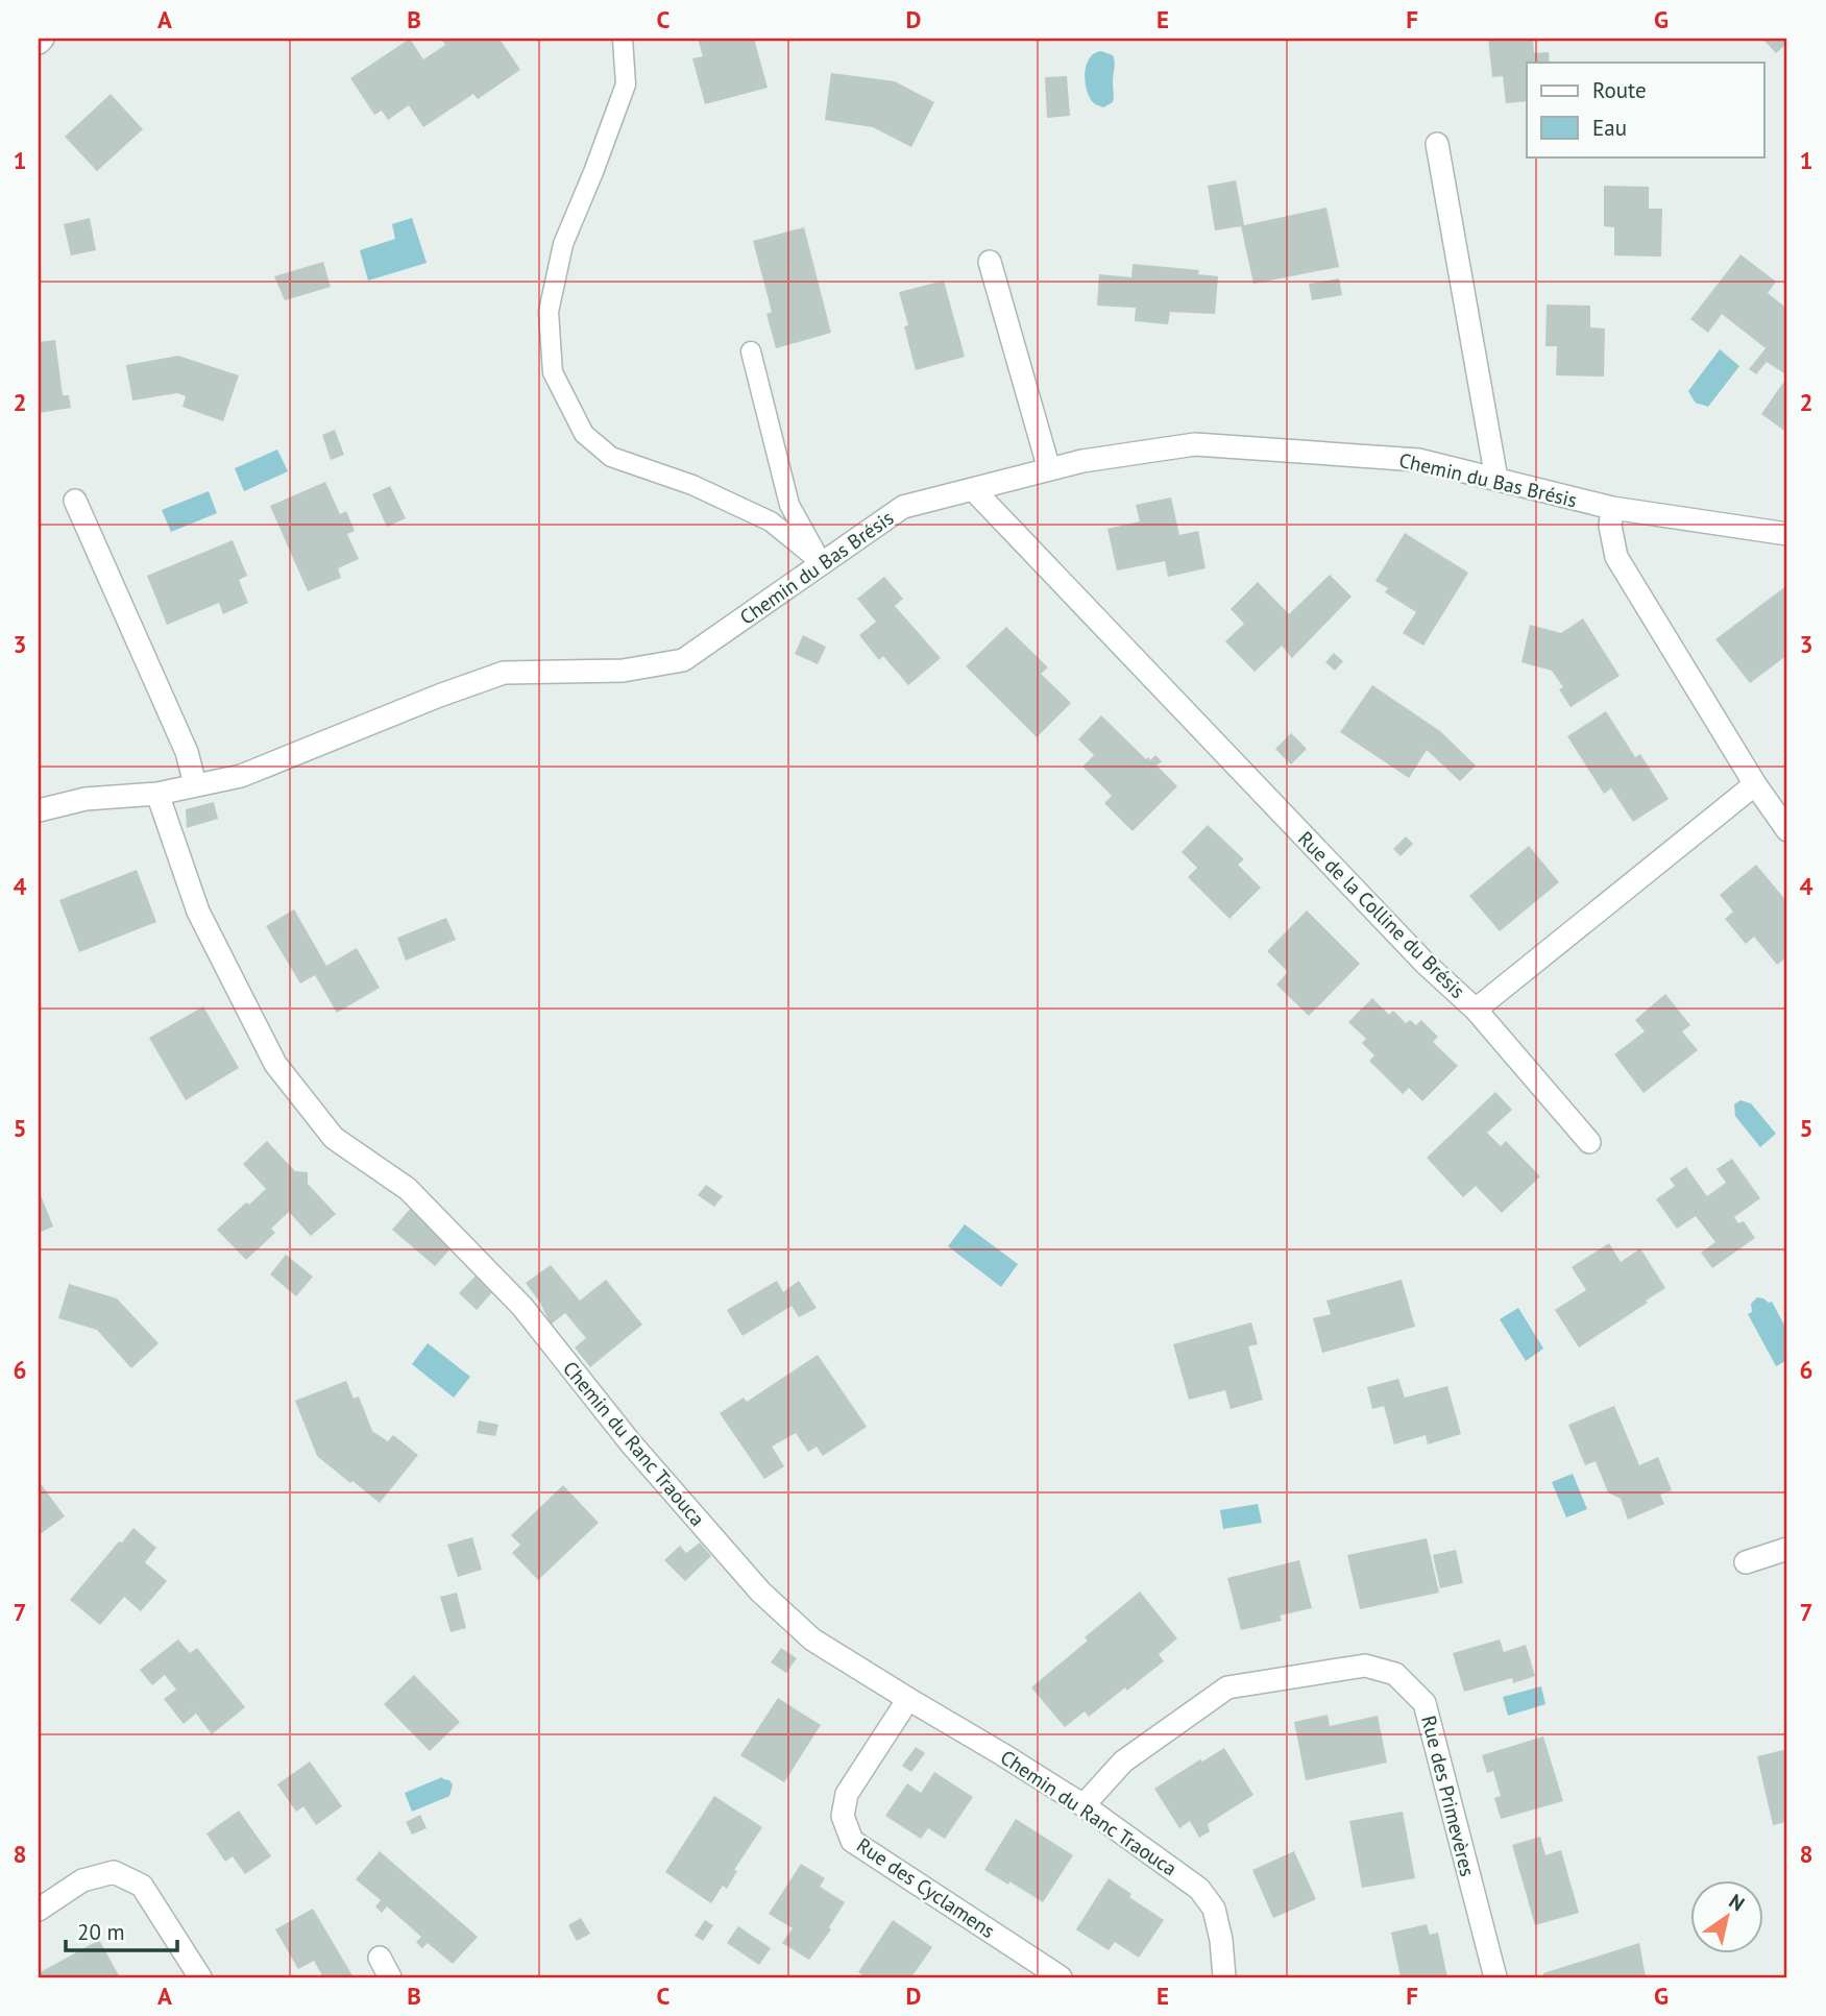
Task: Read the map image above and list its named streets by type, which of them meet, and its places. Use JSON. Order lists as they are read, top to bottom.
{
  "streets": {
    "street": [
      "Chemin du Bas Brésis",
      "Rue de la Colline du Brésis",
      "Chemin du Ranc Traouca",
      "Rue des Primevères",
      "Rue des Cyclamens"
    ]
  },
  "crossings": [
    ["Chemin du Bas Brésis", "Rue de la Colline du Brésis"],
    ["Chemin du Bas Brésis", "Chemin du Ranc Traouca"],
    ["Chemin du Ranc Traouca", "Rue des Primevères"],
    ["Chemin du Ranc Traouca", "Rue des Cyclamens"]
  ],
  "legend": ["Route", "Eau"],
  "scale_bar": "20 m",
  "north": "top right",
  "grid": {
    "columns": [
      "A",
      "B",
      "C",
      "D",
      "E",
      "F",
      "G"
    ],
    "rows": [
      "1",
      "2",
      "3",
      "4",
      "5",
      "6",
      "7",
      "8"
    ]
  }
}
